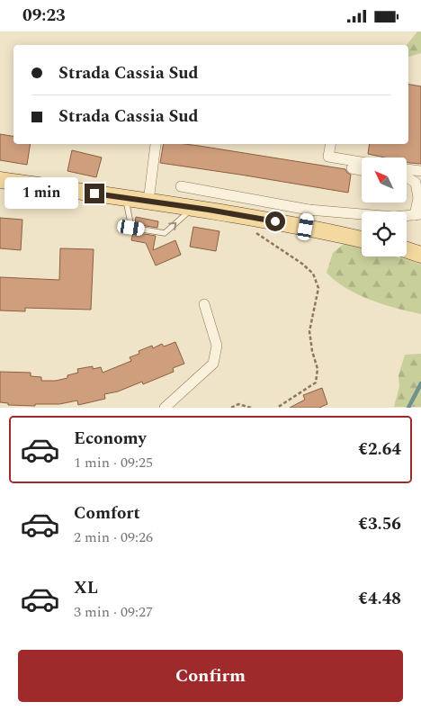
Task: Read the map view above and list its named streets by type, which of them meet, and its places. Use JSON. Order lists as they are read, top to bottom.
{
  "north": "top left",
  "page": {
    "status": "09:23",
    "banner": ["Strada Cassia Sud", "Strada Cassia Sud"],
    "bubble": "1 min",
    "list": [
      {
        "name": "Economy",
        "note": "1 min · 09:25",
        "value": "€2.64"
      },
      {
        "name": "Comfort",
        "note": "2 min · 09:26",
        "value": "€3.56"
      },
      {
        "name": "XL",
        "note": "3 min · 09:27",
        "value": "€4.48"
      }
    ],
    "buttons": "Confirm"
  }
}
